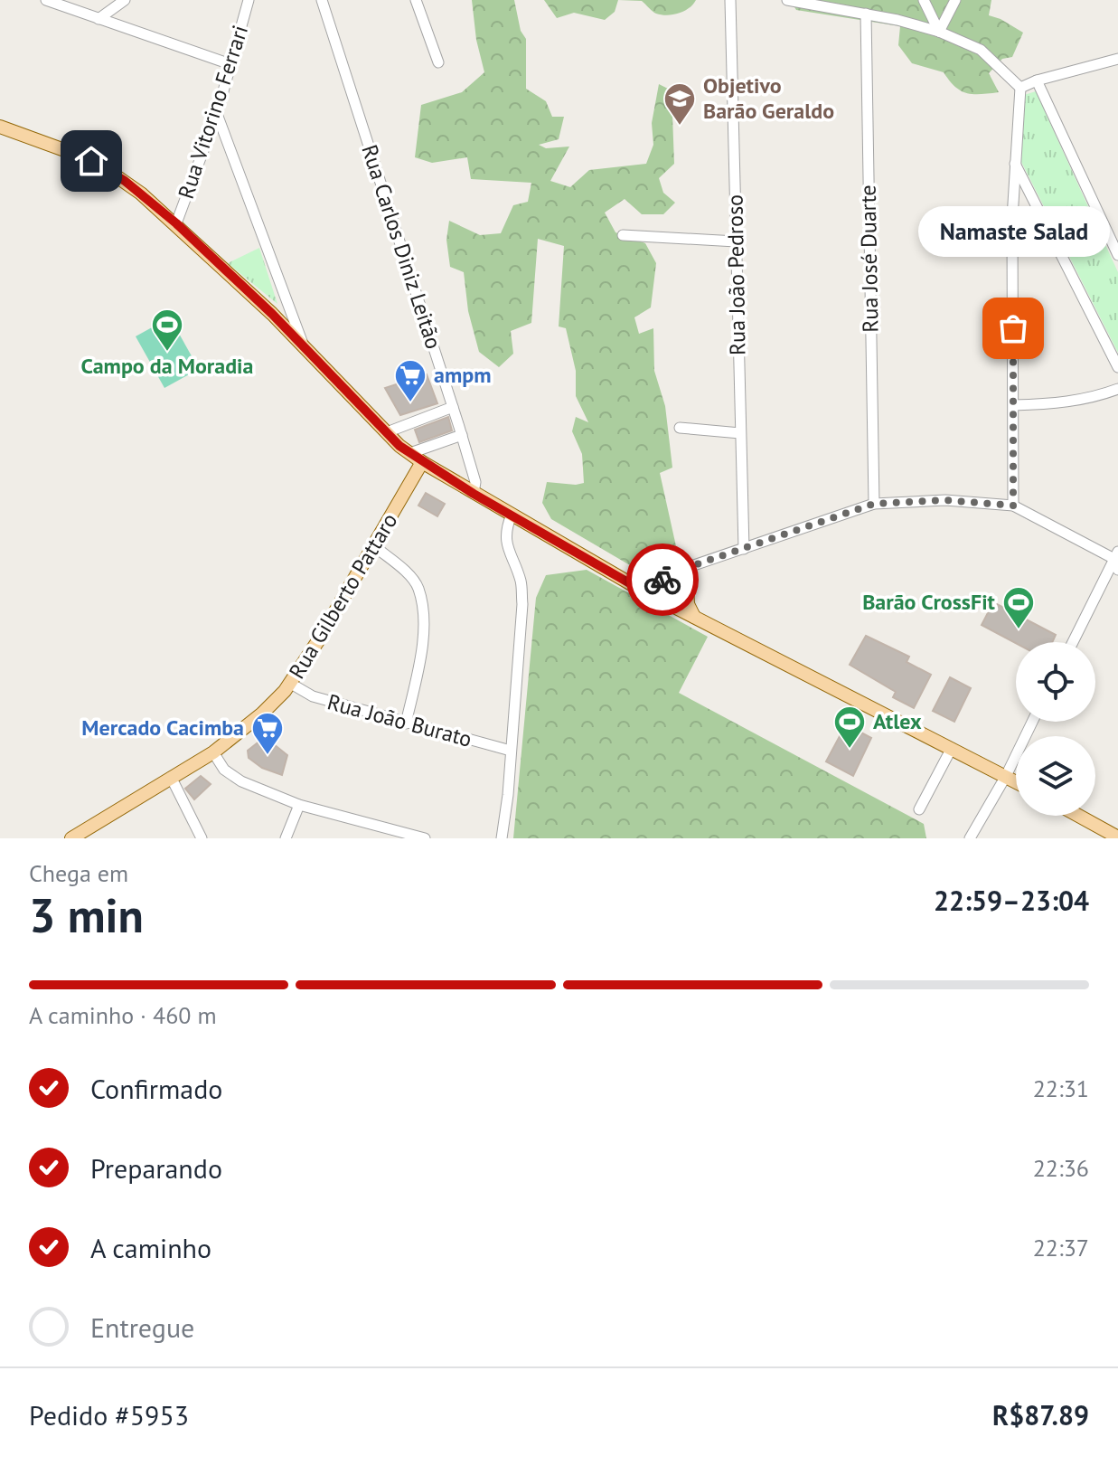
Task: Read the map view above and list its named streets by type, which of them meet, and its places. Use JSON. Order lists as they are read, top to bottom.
{
  "streets": {
    "main road": ["Rua Gilberto Pattaro"],
    "street": [
      "Rua Vitorino Ferrari",
      "Rua Carlos Diniz Leitão",
      "Rua José Duarte",
      "Rua João Pedroso",
      "Rua João Burato"
    ]
  },
  "crossings": [
    ["Rua Gilberto Pattaro", "Rua João Burato"]
  ],
  "places": {
    "school or university": ["Objetivo Barão Geraldo"],
    "other": ["Namaste Salad"],
    "sports": ["Campo da Moradia", "Barão CrossFit", "Atlex"],
    "supermarket": ["ampm", "Mercado Cacimba"]
  },
  "page": {
    "bubble": "Namaste Salad",
    "heading": ["3 min", "Chega em", "22:59–23:04"],
    "panel": ["Pedido #5953", "R$87.89"],
    "bar": "A caminho · 460 m",
    "list": [
      ["Confirmado", "22:31"],
      ["Preparando", "22:36"],
      ["A caminho", "22:37"],
      "Entregue"
    ]
  }
}
